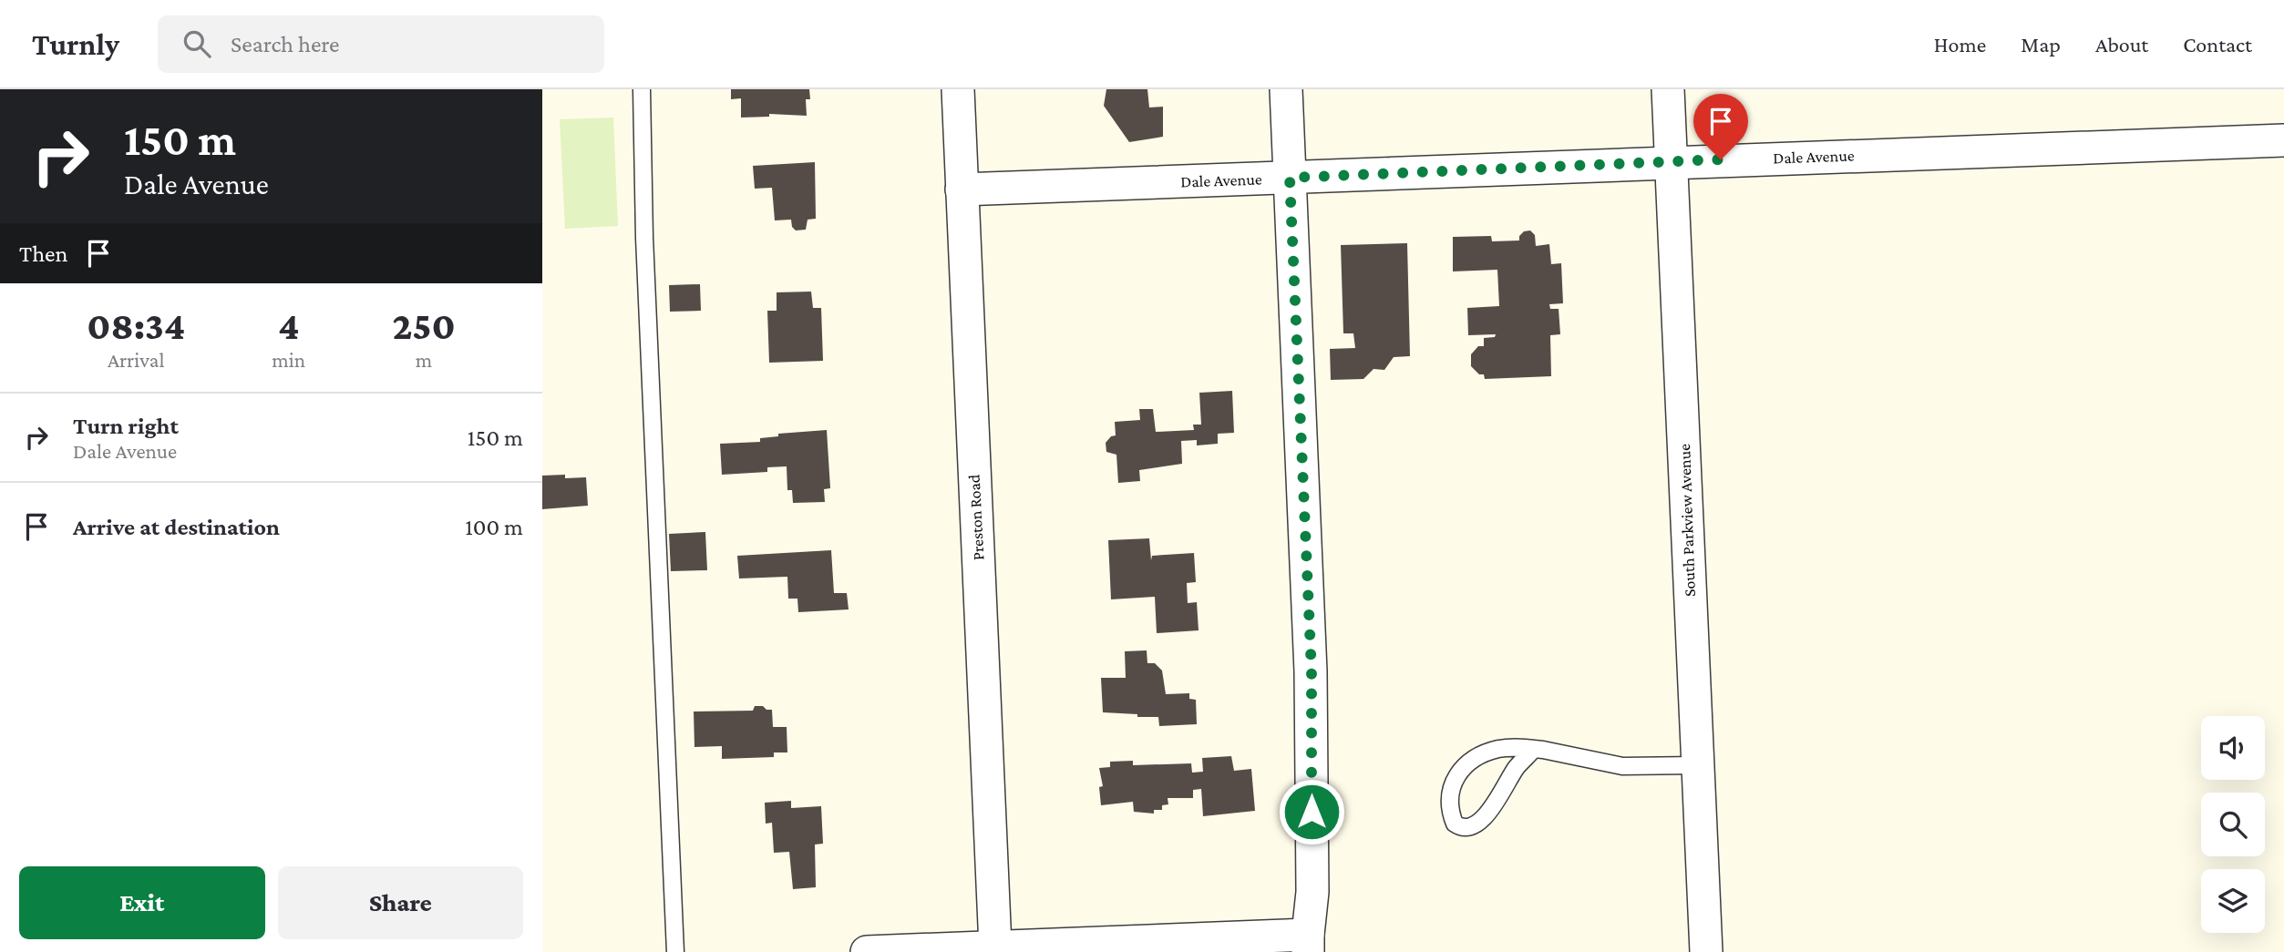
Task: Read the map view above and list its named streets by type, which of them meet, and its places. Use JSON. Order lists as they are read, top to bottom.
{
  "streets": {
    "street": ["Dale Avenue", "Preston Road", "South Parkview Avenue"]
  },
  "crossings": [
    ["Dale Avenue", "Preston Road"],
    ["Dale Avenue", "South Parkview Avenue"]
  ],
  "page": {
    "header": "Turnly",
    "search": "Search here",
    "nav": [
      "Home",
      "Map",
      "About",
      "Contact"
    ],
    "turn": ["150 m", "Dale Avenue"],
    "then": "Then",
    "eta": [
      "08:34",
      "Arrival",
      "4",
      "min",
      "250",
      "m"
    ],
    "list": [
      {
        "name": "Turn right",
        "note": "Dale Avenue",
        "value": "150 m"
      },
      {
        "name": "Arrive at destination",
        "value": "100 m"
      }
    ],
    "buttons": ["Exit", "Share"]
  }
}
